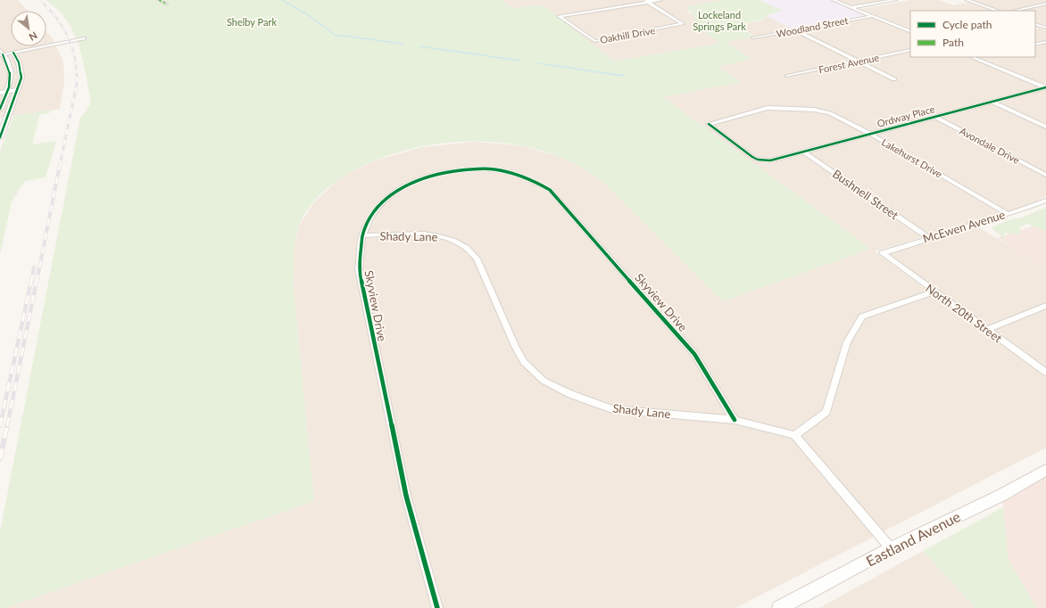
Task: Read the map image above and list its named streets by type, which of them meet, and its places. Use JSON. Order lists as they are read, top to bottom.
{
  "streets": {
    "street": [
      "Woodland Street",
      "Oakhill Drive",
      "Forest Avenue",
      "Ordway Place",
      "Avondale Drive",
      "Lakehurst Drive",
      "Bushnell Street",
      "McEwen Avenue",
      "Shady Lane",
      "Skyview Drive",
      "North 20th Street",
      "Eastland Avenue"
    ]
  },
  "crossings": [
    ["Ordway Place", "Avondale Drive"],
    ["Ordway Place", "Lakehurst Drive"],
    ["Ordway Place", "Bushnell Street"],
    ["Lakehurst Drive", "McEwen Avenue"],
    ["Bushnell Street", "McEwen Avenue"],
    ["McEwen Avenue", "North 20th Street"],
    ["Shady Lane", "Skyview Drive"]
  ],
  "parks": ["Lockeland Springs Park", "Shelby Park"],
  "legend": ["Cycle path", "Path"],
  "north": "bottom right"
}
